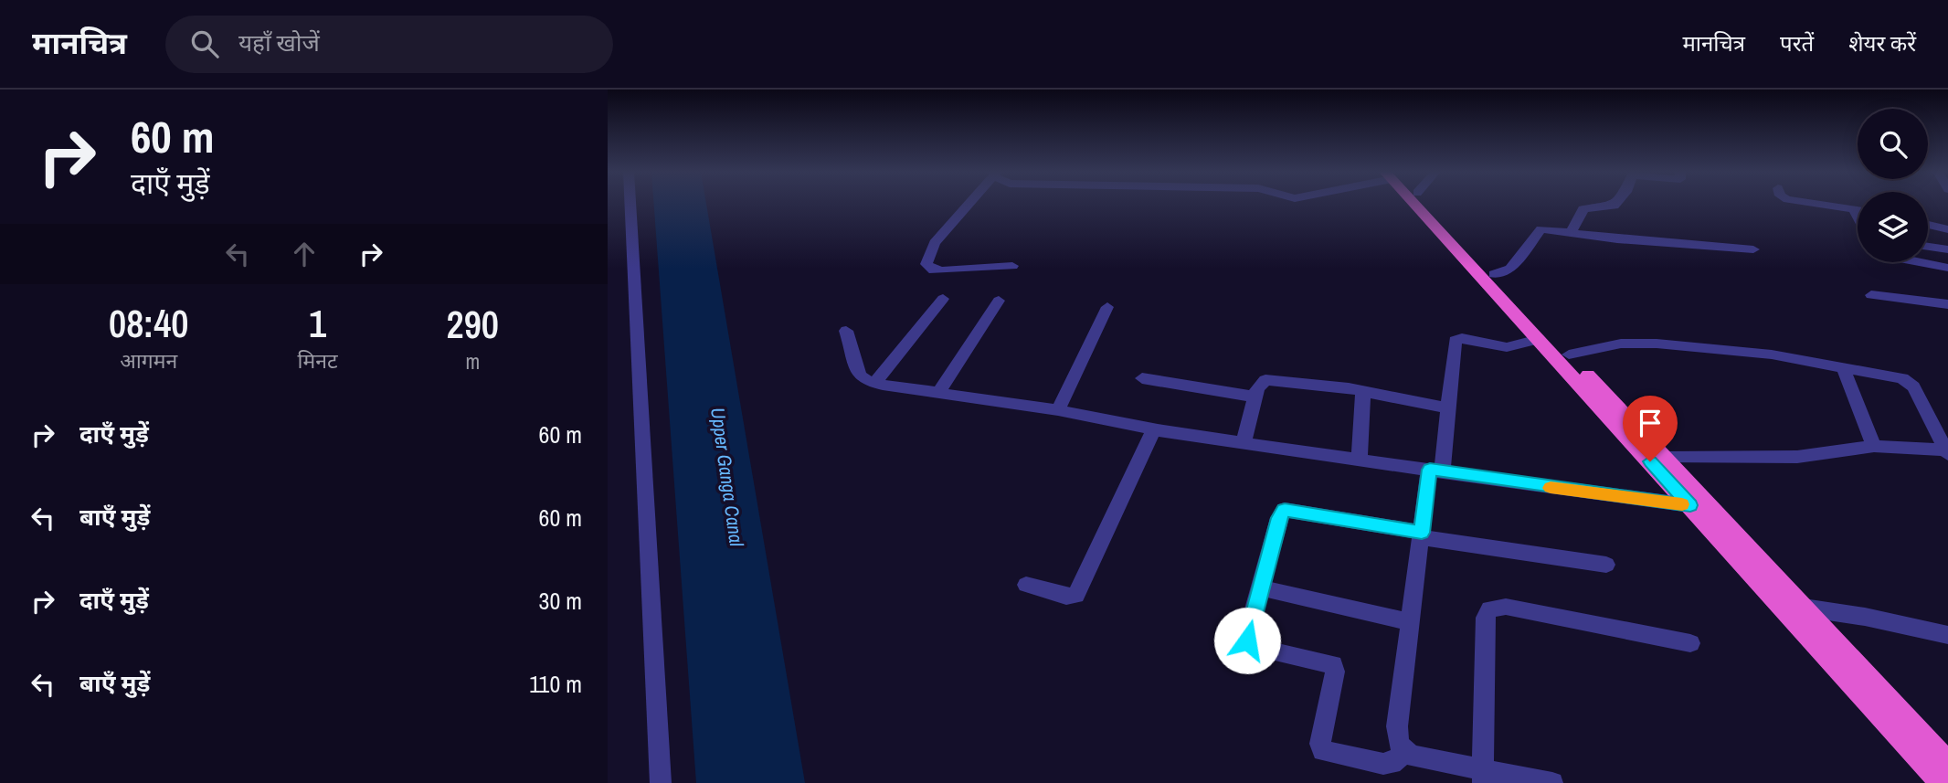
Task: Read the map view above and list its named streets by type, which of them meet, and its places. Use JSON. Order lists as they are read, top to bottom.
{
  "water": ["Upper Ganga Canal"],
  "page": {
    "header": "मानचित्र",
    "search": "यहाँ खोजें",
    "nav": ["मानचित्र", "परतें", "शेयर करें"],
    "turn": ["60 m", "दाएँ मुड़ें"],
    "eta": [
      "08:40",
      "आगमन",
      "1",
      "मिनट",
      "290",
      "m"
    ],
    "list": [
      {
        "name": "दाएँ मुड़ें",
        "value": "60 m"
      },
      {
        "name": "बाएँ मुड़ें",
        "value": "60 m"
      },
      {
        "name": "दाएँ मुड़ें",
        "value": "30 m"
      },
      {
        "name": "बाएँ मुड़ें",
        "value": "110 m"
      }
    ]
  }
}
